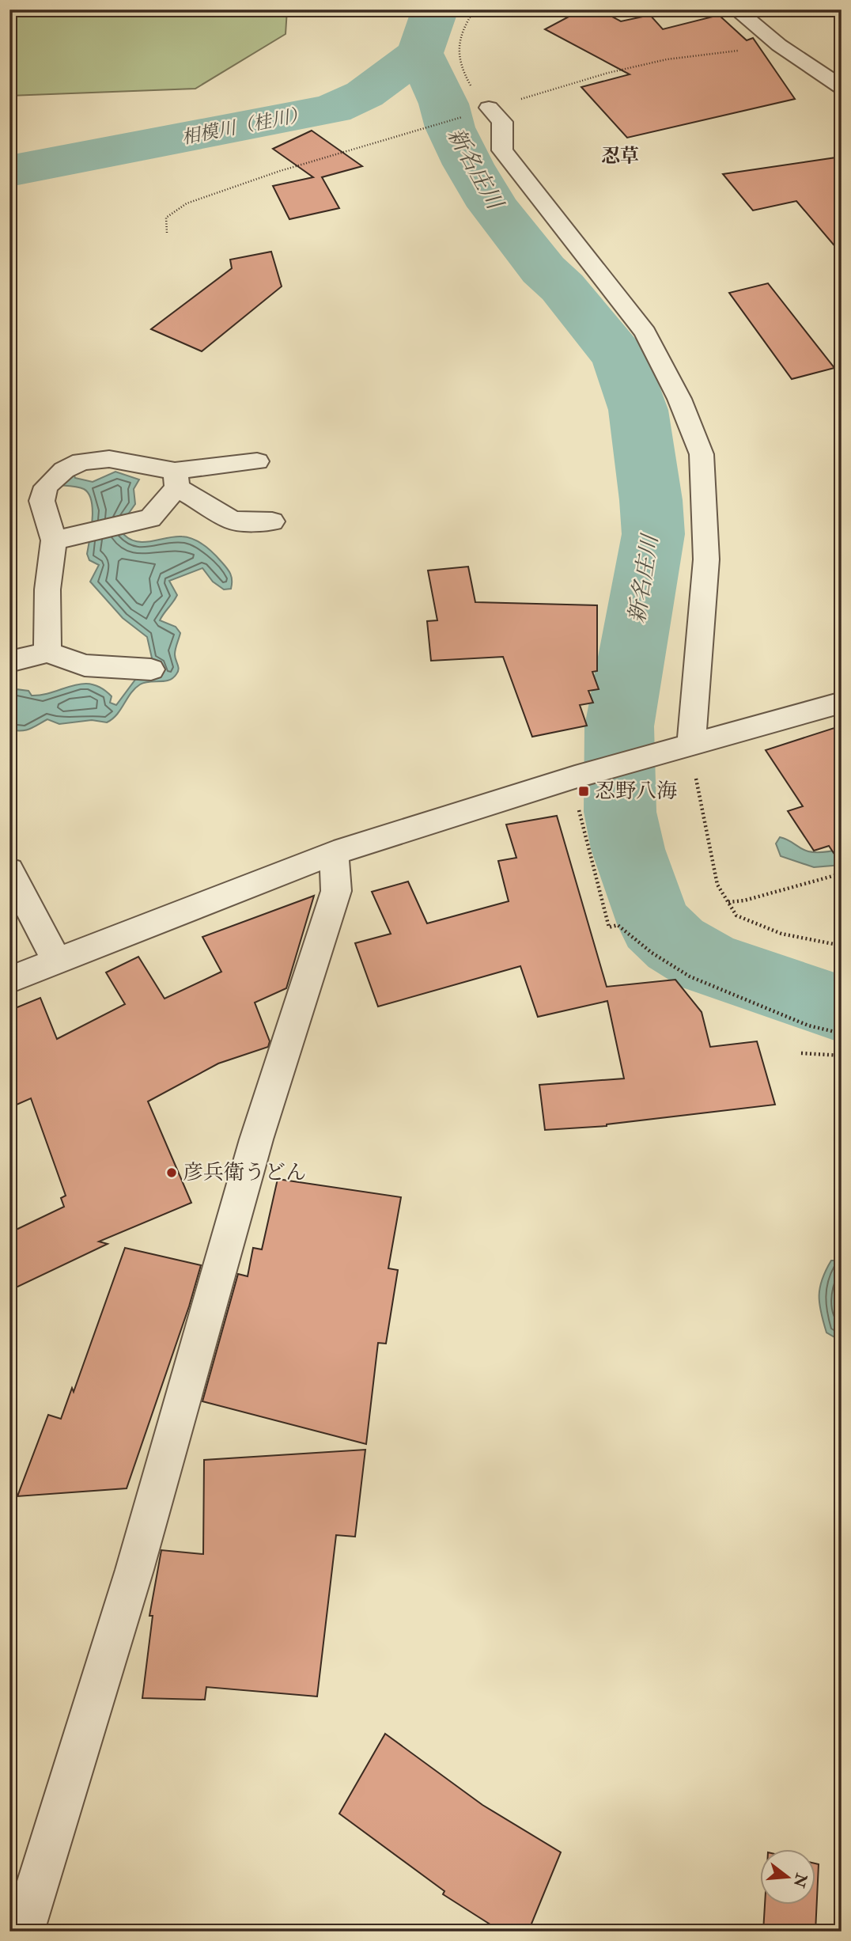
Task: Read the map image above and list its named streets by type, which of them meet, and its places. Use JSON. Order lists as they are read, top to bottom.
{
  "districts": ["忍草"],
  "water": ["相模川（桂川）", "新名庄川"],
  "places": {
    "transit": ["忍野八海"],
    "other": ["彦兵衛うどん"]
  },
  "north": "right"
}
